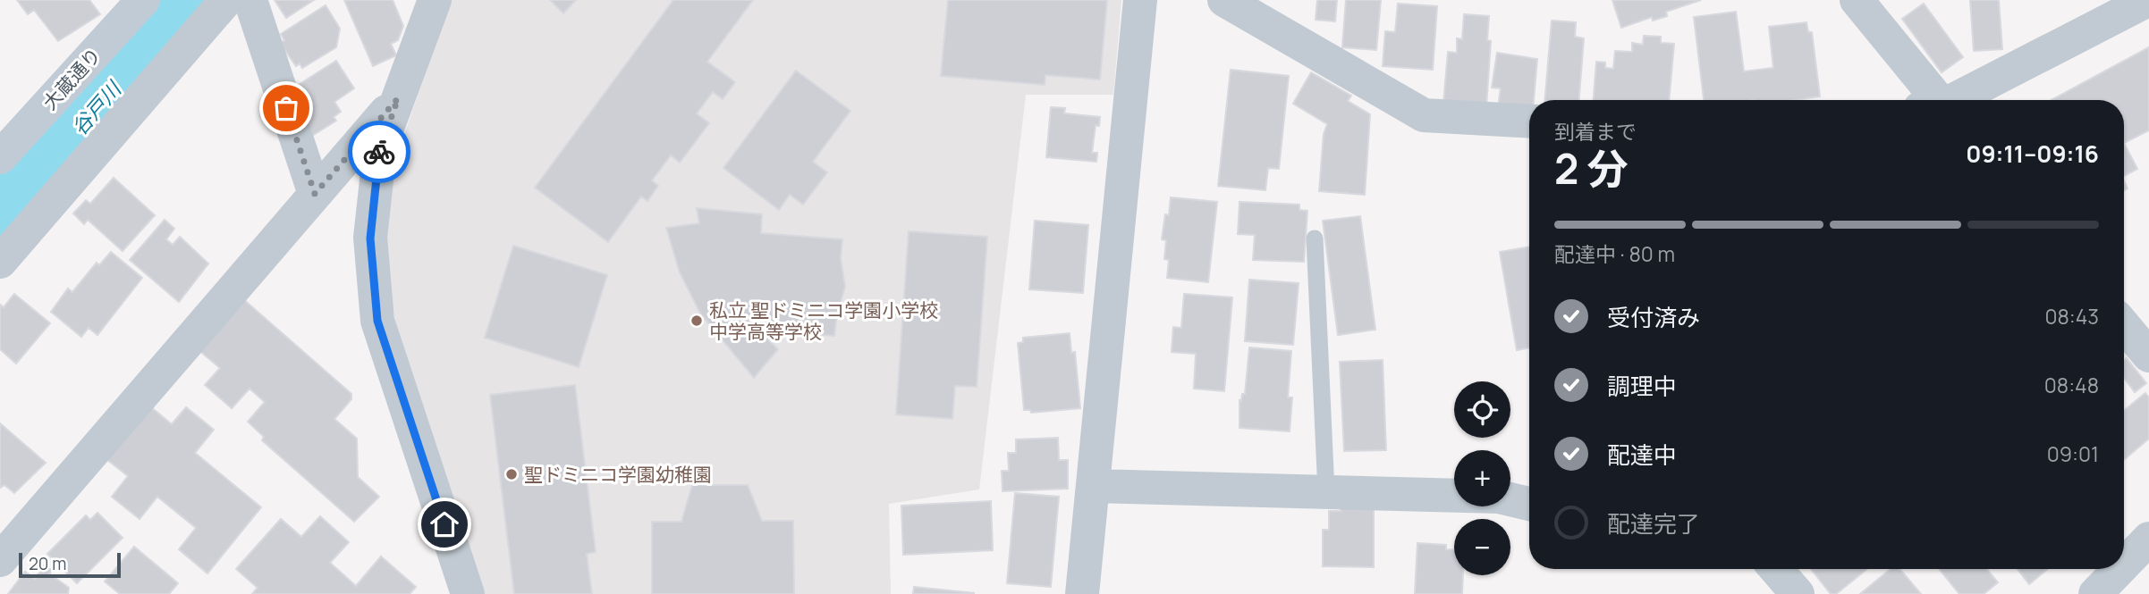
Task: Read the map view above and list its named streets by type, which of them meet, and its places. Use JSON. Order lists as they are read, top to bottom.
{
  "streets": {
    "street": ["大蔵通り"]
  },
  "water": ["谷戸川"],
  "places": ["私立 聖ドミニコ学園小学校 中学高等学校", "聖ドミニコ学園幼稚園"],
  "scale_bar": "20 m",
  "page": {
    "heading": ["2 分", "到着まで", "09:11–09:16"],
    "bar": "配達中 · 80 m",
    "list": [
      ["受付済み", "08:43"],
      ["調理中", "08:48"],
      ["配達中", "09:01"],
      "配達完了"
    ],
    "map_buttons": ["+", "−"],
    "scale": "20 m"
  }
}
